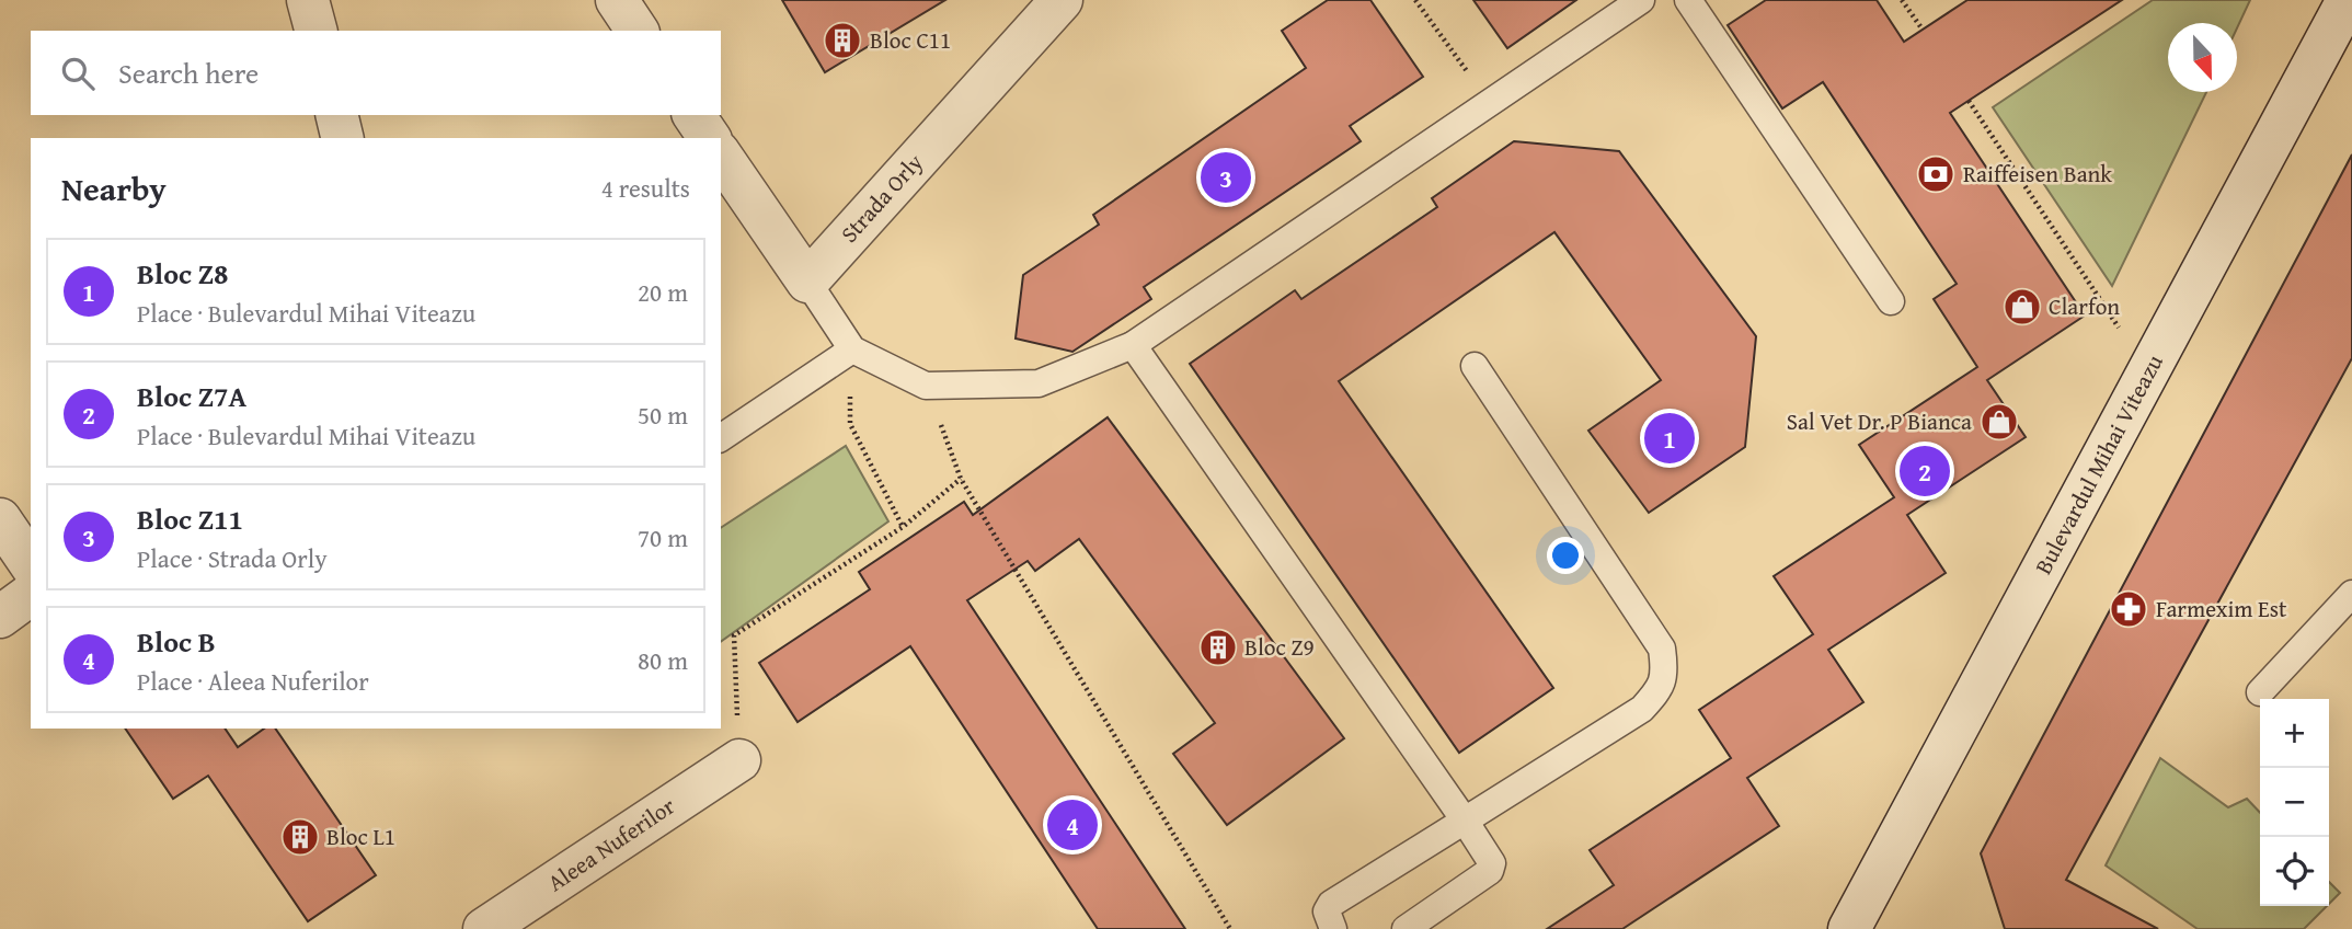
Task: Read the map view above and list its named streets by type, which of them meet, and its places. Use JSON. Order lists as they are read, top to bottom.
{
  "streets": {
    "street": ["Strada Orly", "Bulevardul Mihai Viteazu", "Aleea Nuferilor"]
  },
  "places": {
    "building": ["Bloc C11", "Bloc Z9", "Bloc L1"],
    "bank": ["Raiffeisen Bank"],
    "shop": ["Clarfon", "Sal Vet Dr. P Bianca"],
    "pharmacy": ["Farmexim Est"]
  },
  "north": "bottom",
  "page": {
    "search": "Search here",
    "heading": ["Nearby", "4 results"],
    "pins": [
      "3",
      "1",
      "2",
      "4"
    ],
    "list": [
      {
        "mark": "1",
        "name": "Bloc Z8",
        "note": "Place · Bulevardul Mihai Viteazu",
        "value": "20 m"
      },
      {
        "mark": "2",
        "name": "Bloc Z7A",
        "note": "Place · Bulevardul Mihai Viteazu",
        "value": "50 m"
      },
      {
        "mark": "3",
        "name": "Bloc Z11",
        "note": "Place · Strada Orly",
        "value": "70 m"
      },
      {
        "mark": "4",
        "name": "Bloc B",
        "note": "Place · Aleea Nuferilor",
        "value": "80 m"
      }
    ],
    "map_buttons": ["+", "−"]
  }
}
